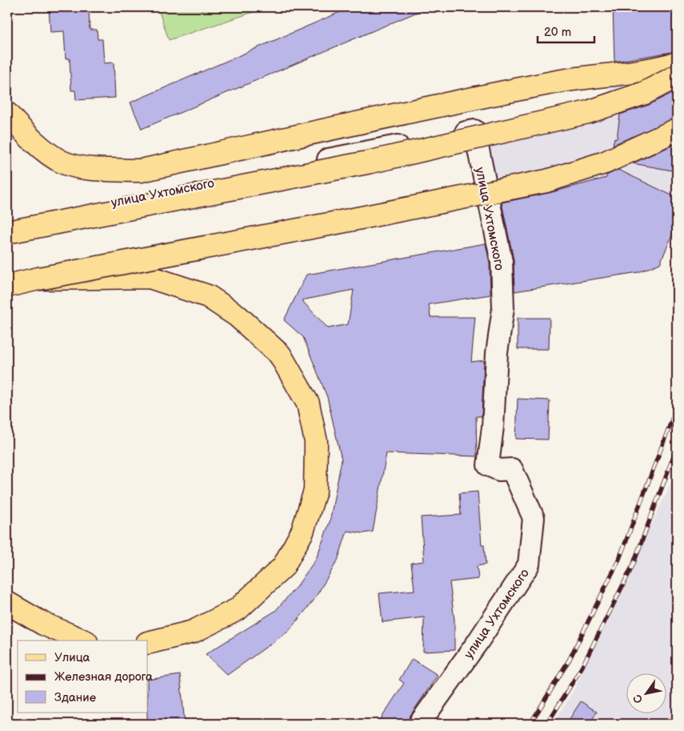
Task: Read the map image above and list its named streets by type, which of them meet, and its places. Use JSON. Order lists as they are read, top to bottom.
{
  "streets": {
    "street": ["улица Ухтомского"]
  },
  "legend": ["Улица", "Железная дорога", "Здание"],
  "scale_bar": "20 m",
  "north": "bottom left"
}
